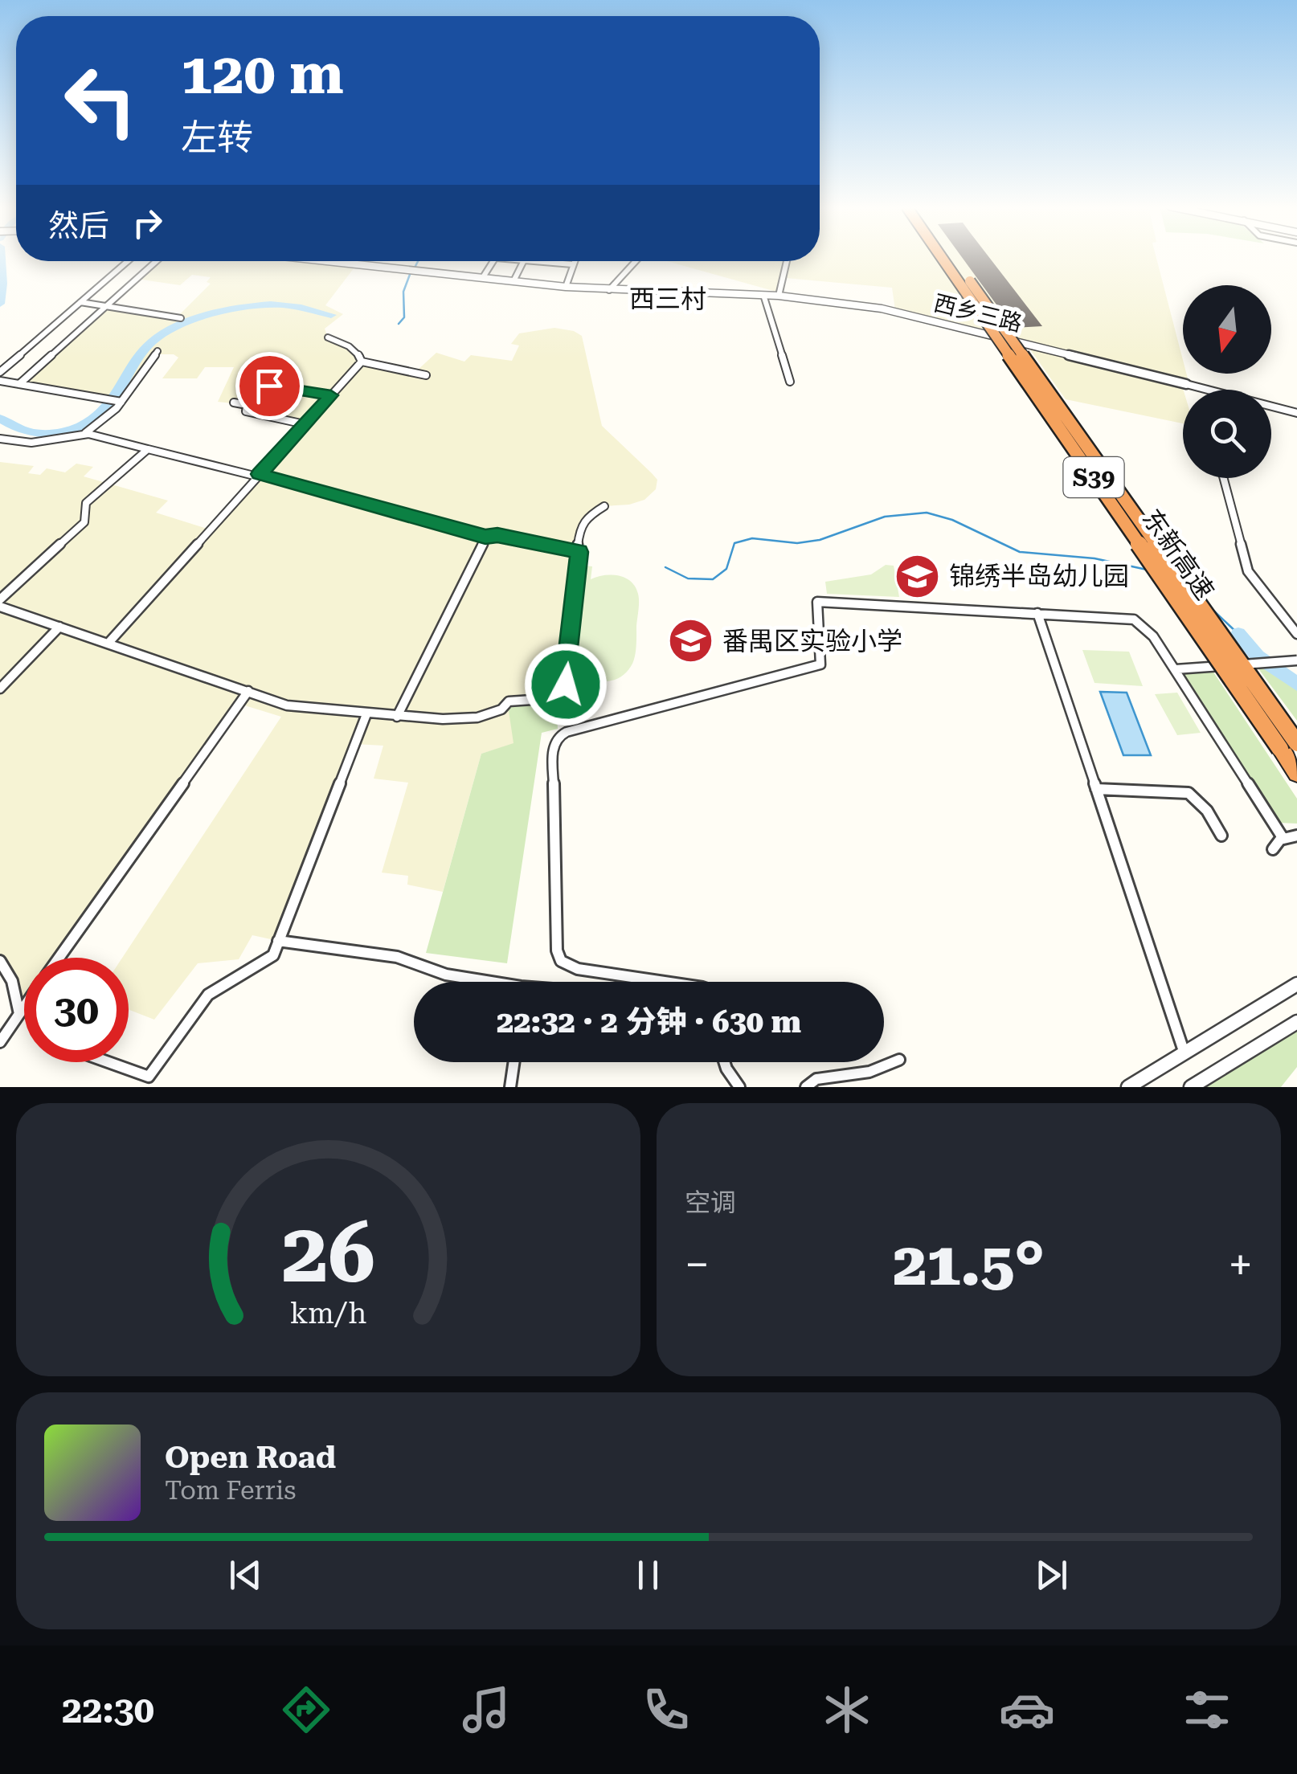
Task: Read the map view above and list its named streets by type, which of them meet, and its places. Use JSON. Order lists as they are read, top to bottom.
{
  "streets": {
    "highway": ["S39", "东新高速"],
    "street": ["西乡三路"]
  },
  "districts": ["西三村"],
  "places": {
    "school or university": ["锦绣半岛幼儿园", "番禺区实验小学"]
  },
  "north": "bottom",
  "page": {
    "turn": ["120 m", "左转"],
    "then": "然后",
    "limit": "30",
    "trip": "22:32 · 2 分钟 · 630 m",
    "tile": "空调",
    "heat": ["−", "21.5°", "+"],
    "song": ["Open Road", "Tom Ferris"],
    "tabs": "22:30",
    "gauge": ["26", "km/h"]
  }
}
